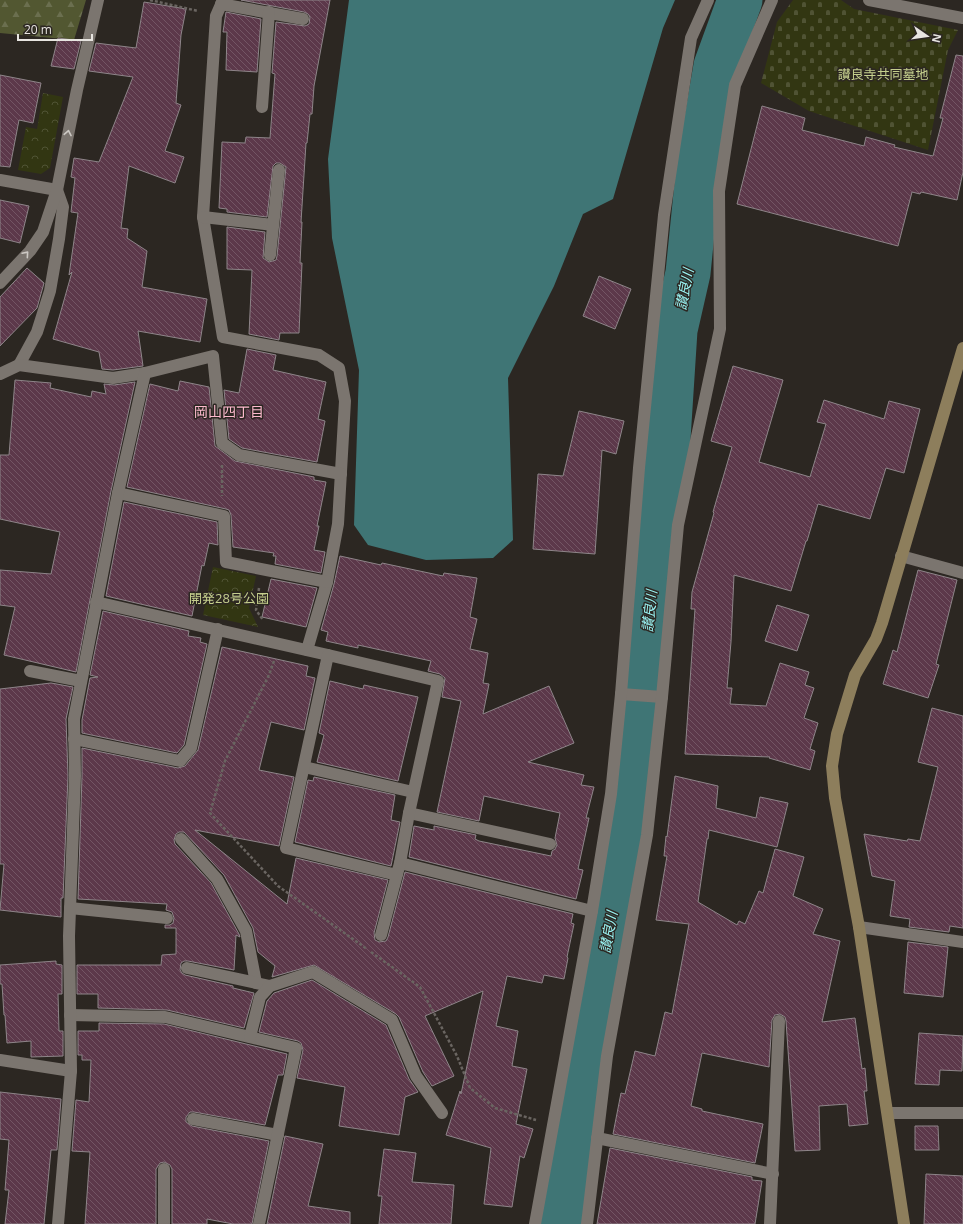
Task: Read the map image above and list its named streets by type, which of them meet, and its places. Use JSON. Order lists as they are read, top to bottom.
{
  "districts": ["岡山四丁目"],
  "water": ["讃良川"],
  "parks": ["讃良寺共同墓地", "開発28号公園"],
  "scale_bar": "20 m",
  "north": "right"
}
